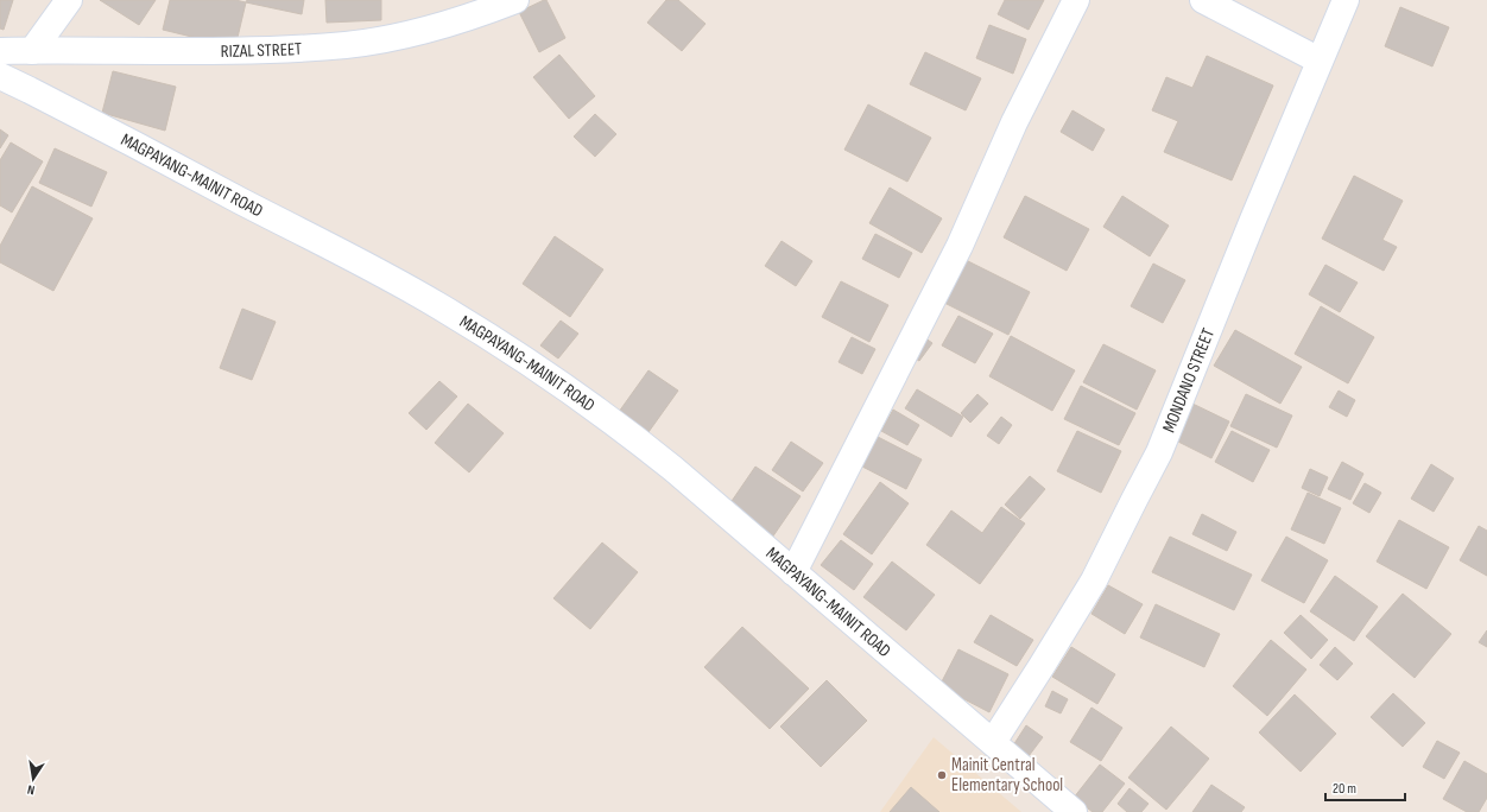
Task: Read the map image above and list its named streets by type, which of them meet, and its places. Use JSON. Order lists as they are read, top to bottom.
{
  "streets": {
    "street": ["RIZAL STREET", "MAGPAYANG-MAINIT ROAD", "MONDANO STREET"]
  },
  "crossings": [
    ["MAGPAYANG-MAINIT ROAD", "MONDANO STREET"]
  ],
  "places": ["Mainit Central Elementary School"],
  "scale_bar": "20 m",
  "north": "bottom"
}
